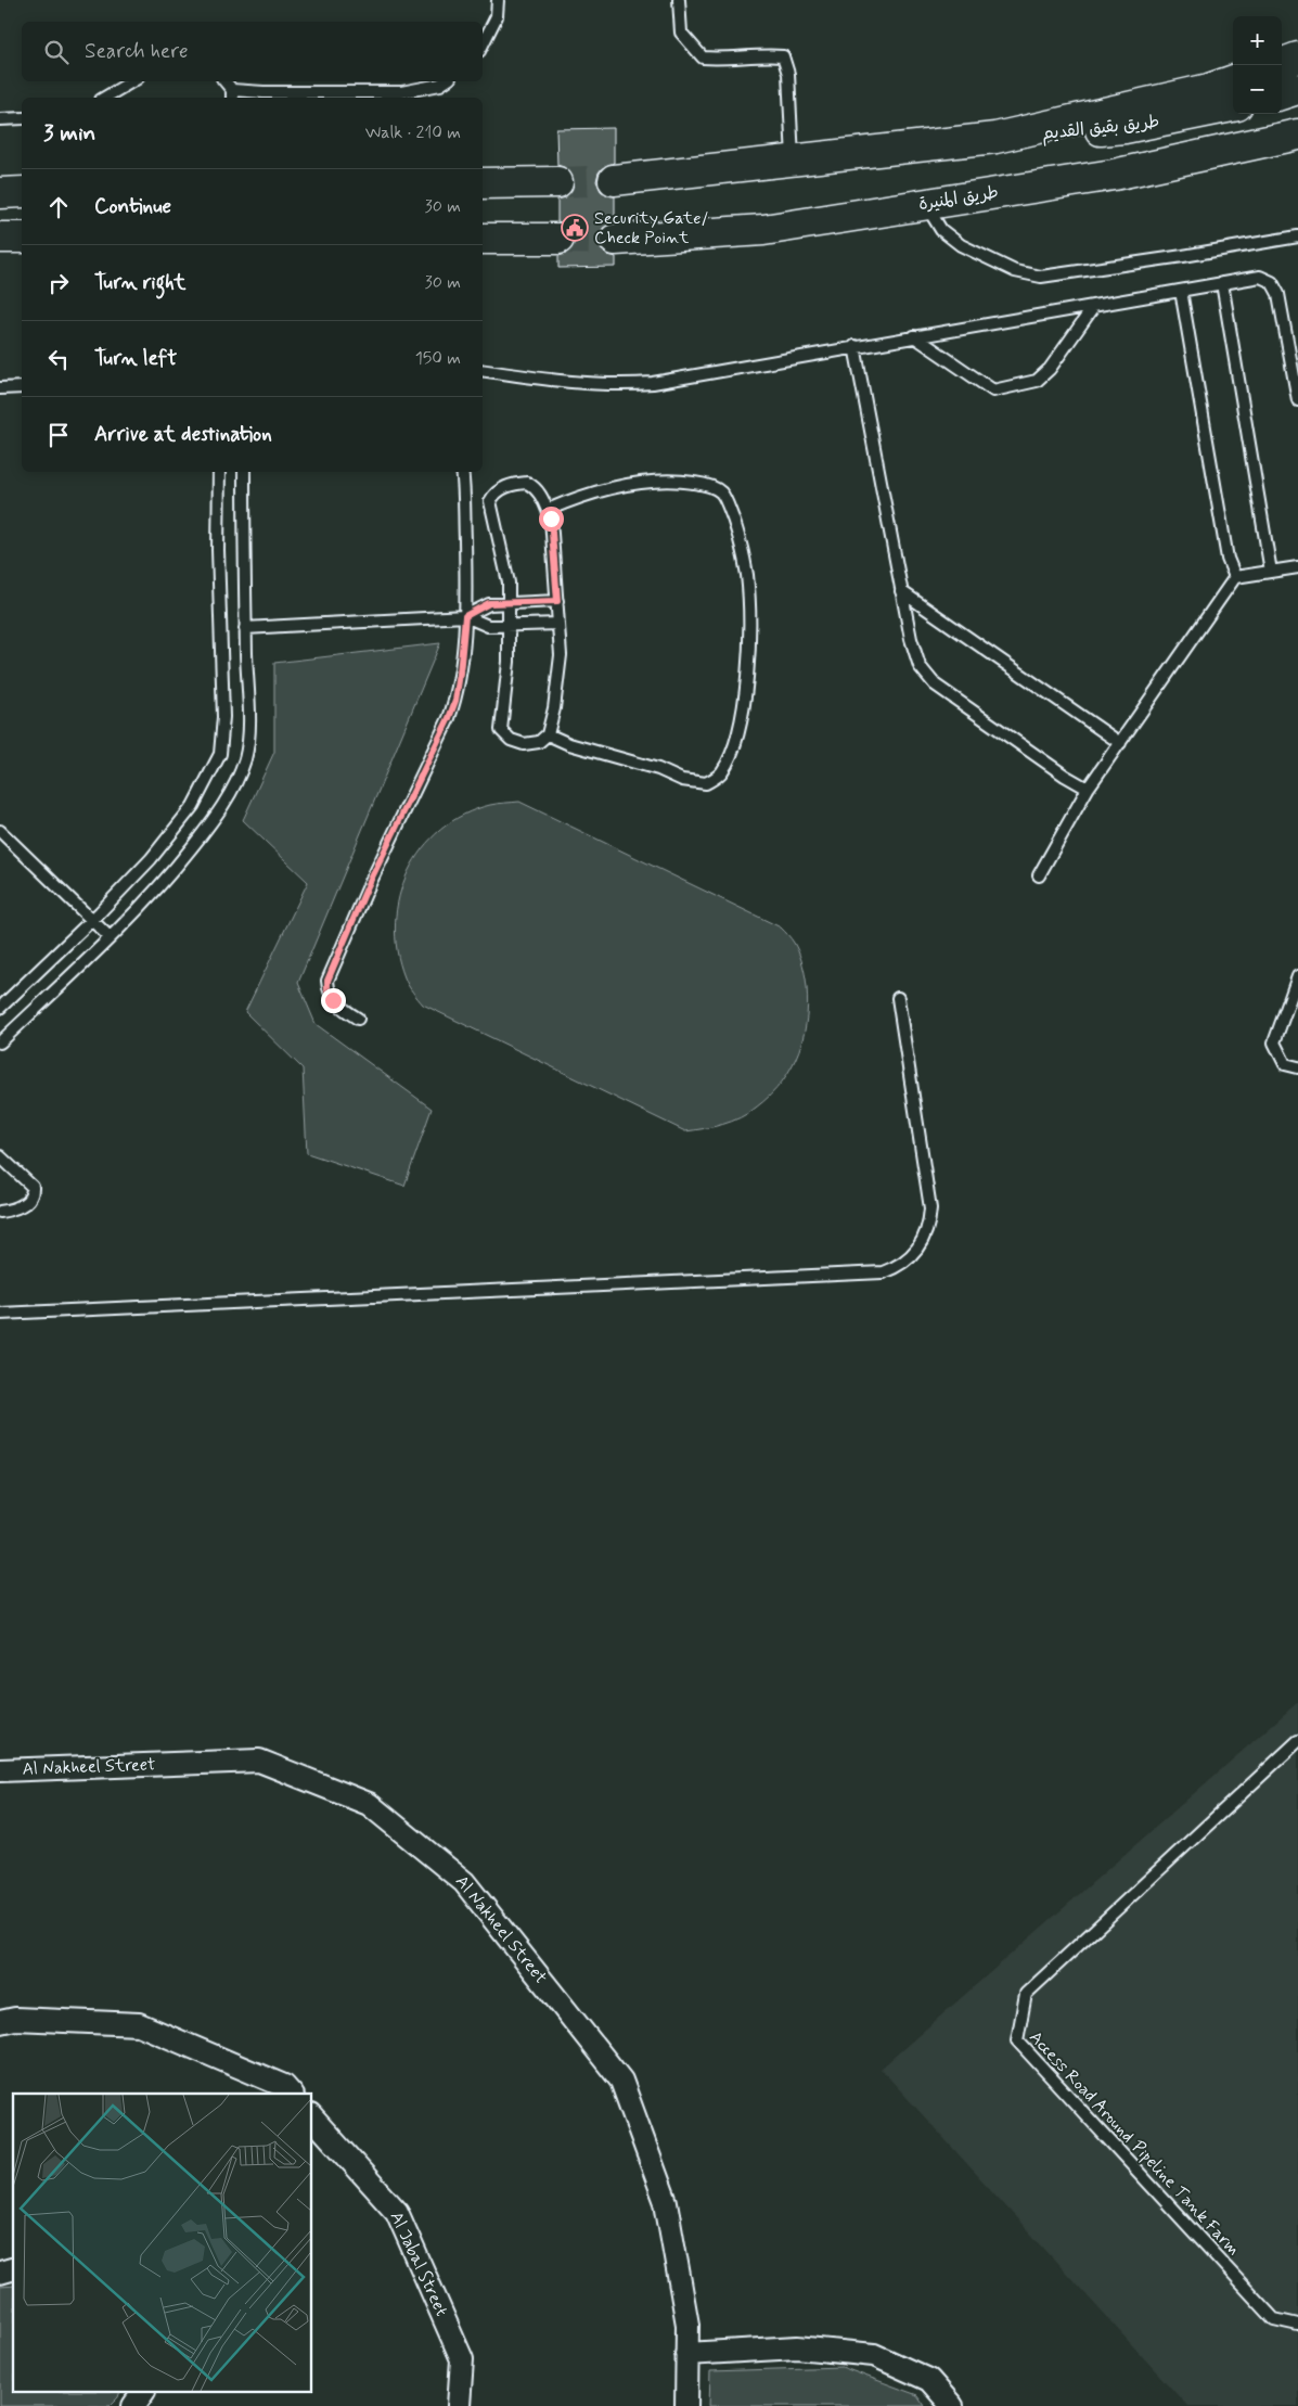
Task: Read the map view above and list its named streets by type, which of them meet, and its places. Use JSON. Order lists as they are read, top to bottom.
{
  "streets": {
    "main road": ["طريق بقيق القديم", "طريق المنيرة"],
    "street": ["Al Nakheel Street", "Al Jabal Street"],
    "lane": ["Access Road Around Pipeline Tank Farm"]
  },
  "places": {
    "public building": ["Security Gate/ Check Point"]
  },
  "page": {
    "map_buttons": ["+", "−"],
    "search": "Search here",
    "heading": ["3 min", "Walk · 210 m"],
    "list": [
      ["Continue", "30 m"],
      ["Turn right", "30 m"],
      ["Turn left", "150 m"],
      "Arrive at destination"
    ]
  }
}
